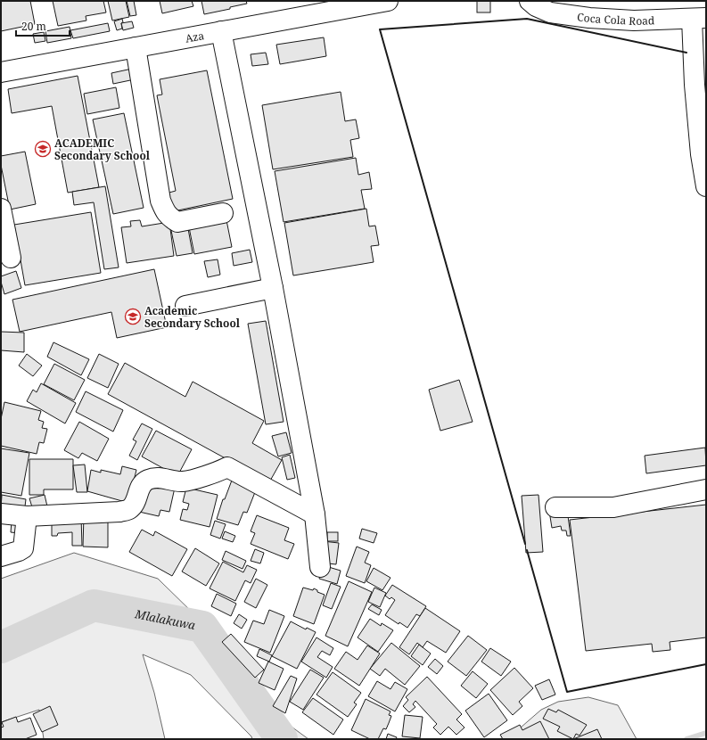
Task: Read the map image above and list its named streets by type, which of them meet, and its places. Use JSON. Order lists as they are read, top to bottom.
{
  "streets": {
    "street": ["Coca Cola Road", "Aza"]
  },
  "water": ["Mlalakuwa"],
  "places": {
    "school or university": ["ACADEMIC Secondary School", "Academic Secondary School"]
  },
  "scale_bar": "20 m"
}
